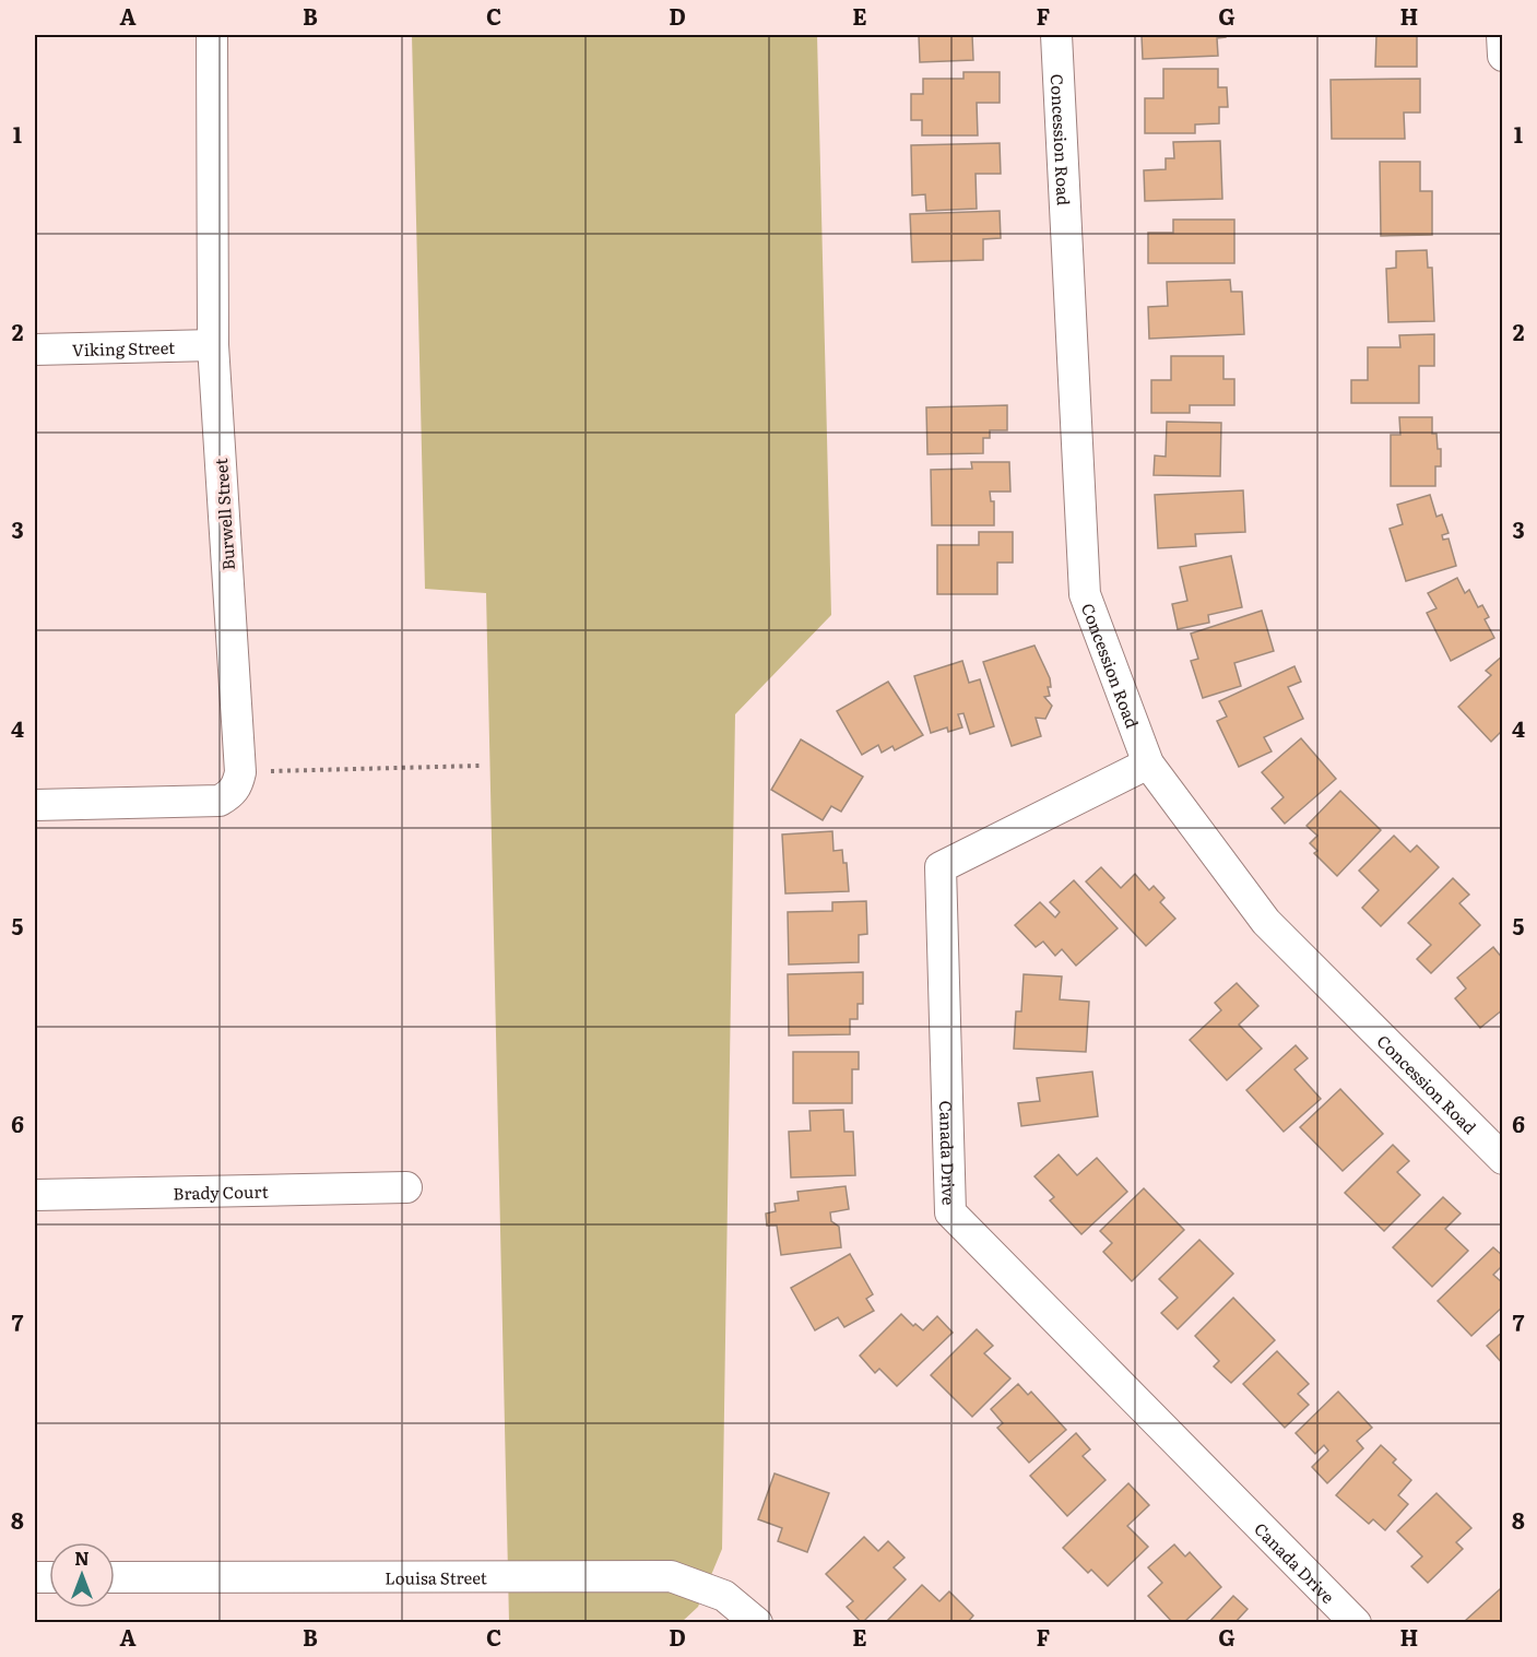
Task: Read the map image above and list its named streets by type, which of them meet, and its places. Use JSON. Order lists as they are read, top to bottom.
{
  "streets": {
    "street": [
      "Concession Road",
      "Viking Street",
      "Burwell Street",
      "Canada Drive",
      "Brady Court",
      "Louisa Street"
    ]
  },
  "crossings": [
    ["Concession Road", "Canada Drive"],
    ["Viking Street", "Burwell Street"]
  ],
  "north": "top",
  "grid": {
    "columns": [
      "A",
      "B",
      "C",
      "D",
      "E",
      "F",
      "G",
      "H"
    ],
    "rows": [
      "1",
      "2",
      "3",
      "4",
      "5",
      "6",
      "7",
      "8"
    ]
  }
}
